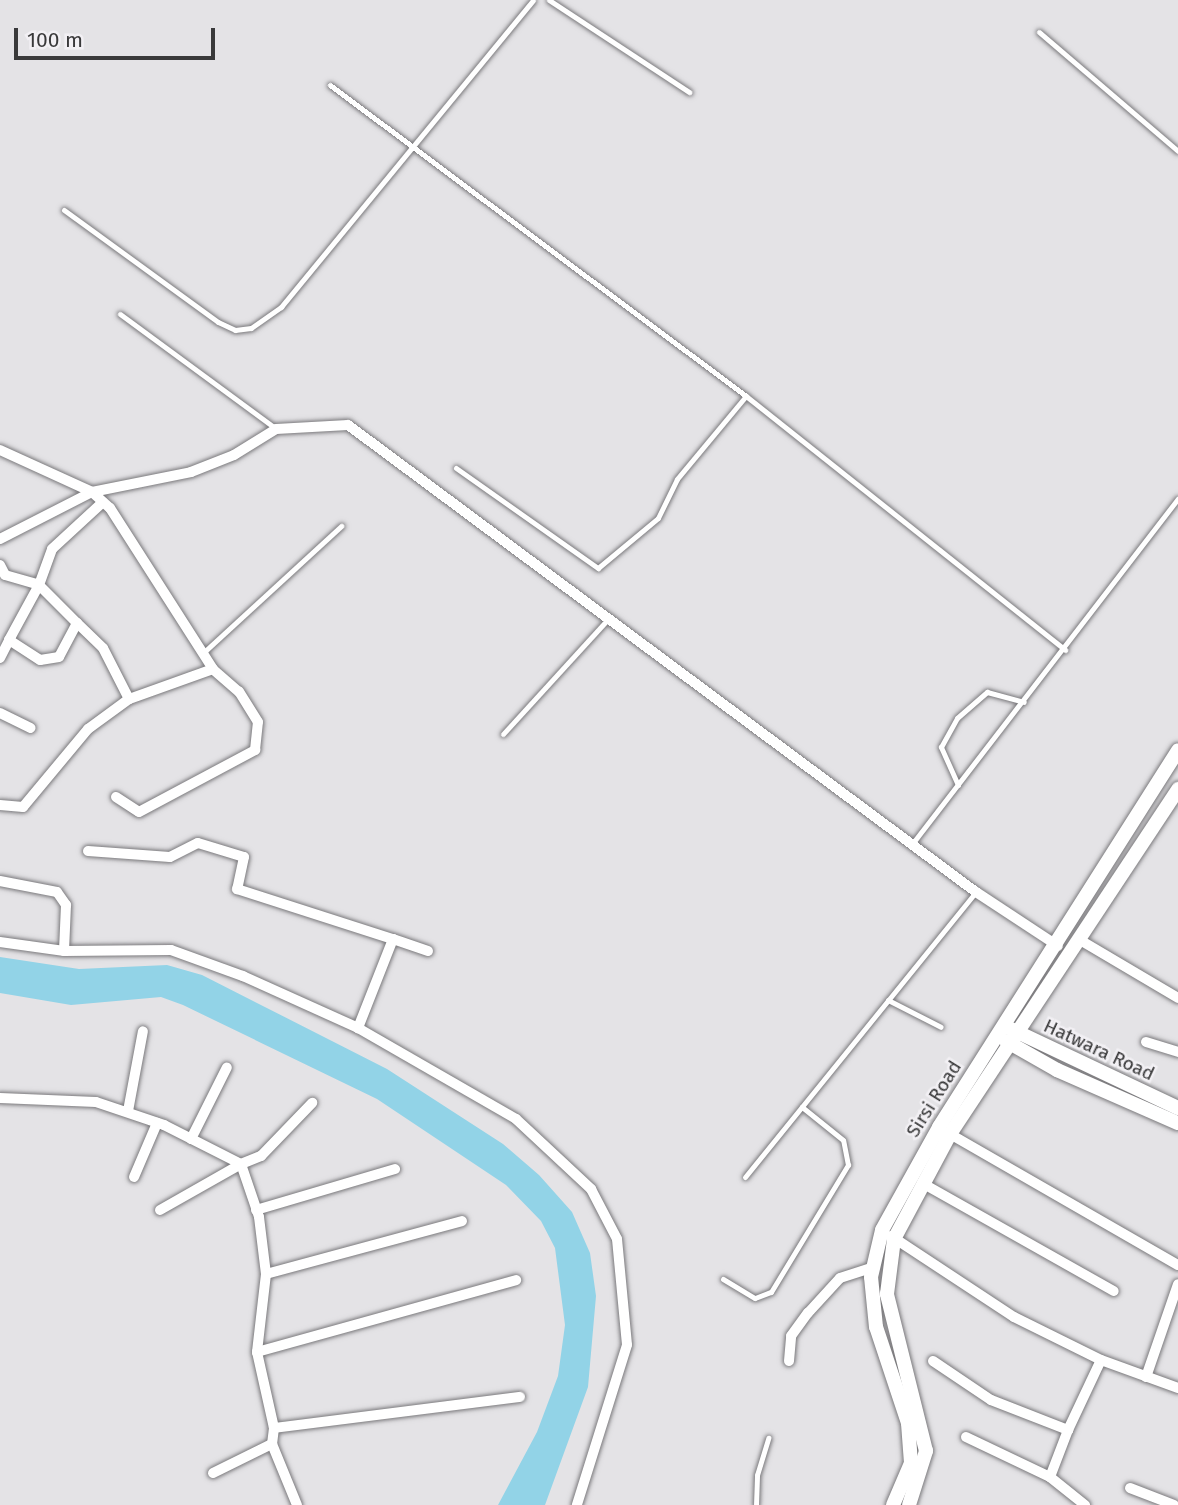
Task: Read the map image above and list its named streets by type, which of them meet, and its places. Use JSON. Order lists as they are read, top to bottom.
{
  "streets": {
    "street": ["Hatwara Road", "Sirsi Road"]
  },
  "crossings": [
    ["Hatwara Road", "Sirsi Road"]
  ],
  "scale_bar": "100 m"
}
